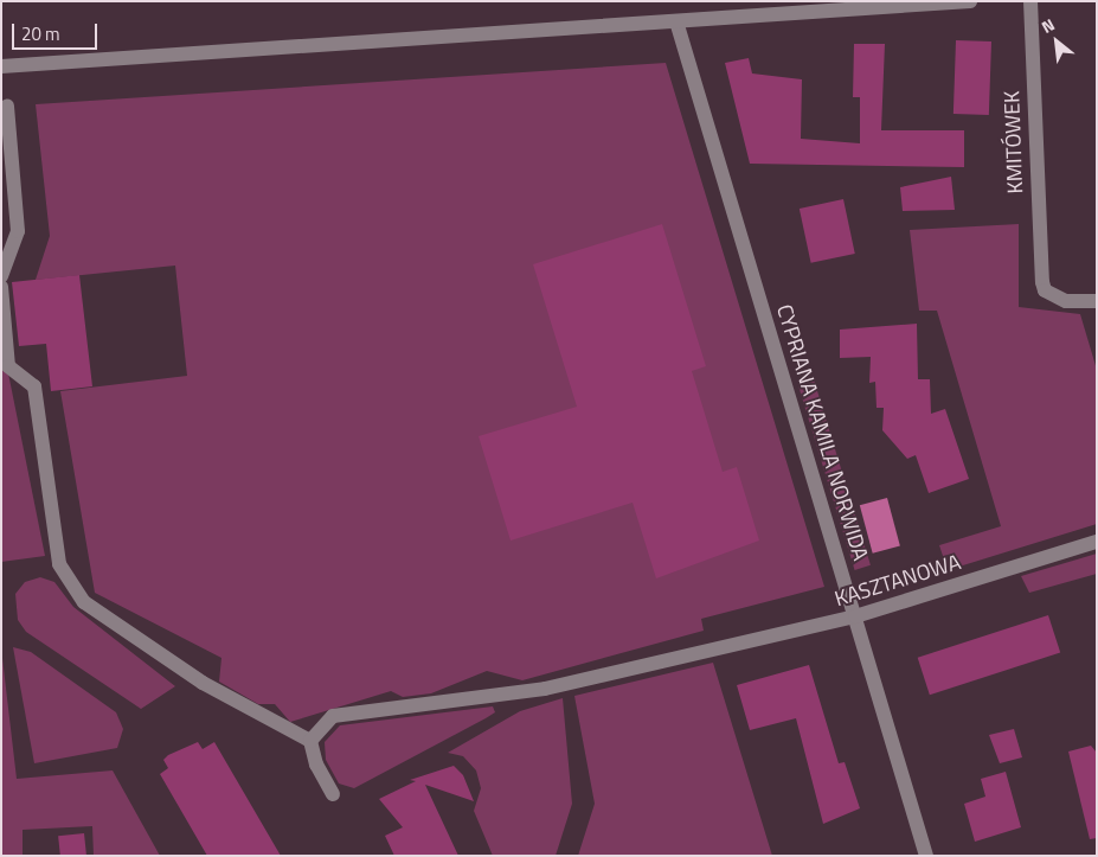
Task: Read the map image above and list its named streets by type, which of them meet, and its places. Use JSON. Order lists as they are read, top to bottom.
{
  "streets": {
    "street": ["KMITÓWEK", "CYPRIANA KAMILA NORWIDA", "KASZTANOWA"]
  },
  "crossings": [
    ["CYPRIANA KAMILA NORWIDA", "KASZTANOWA"]
  ],
  "scale_bar": "20 m",
  "north": "top left"
}
